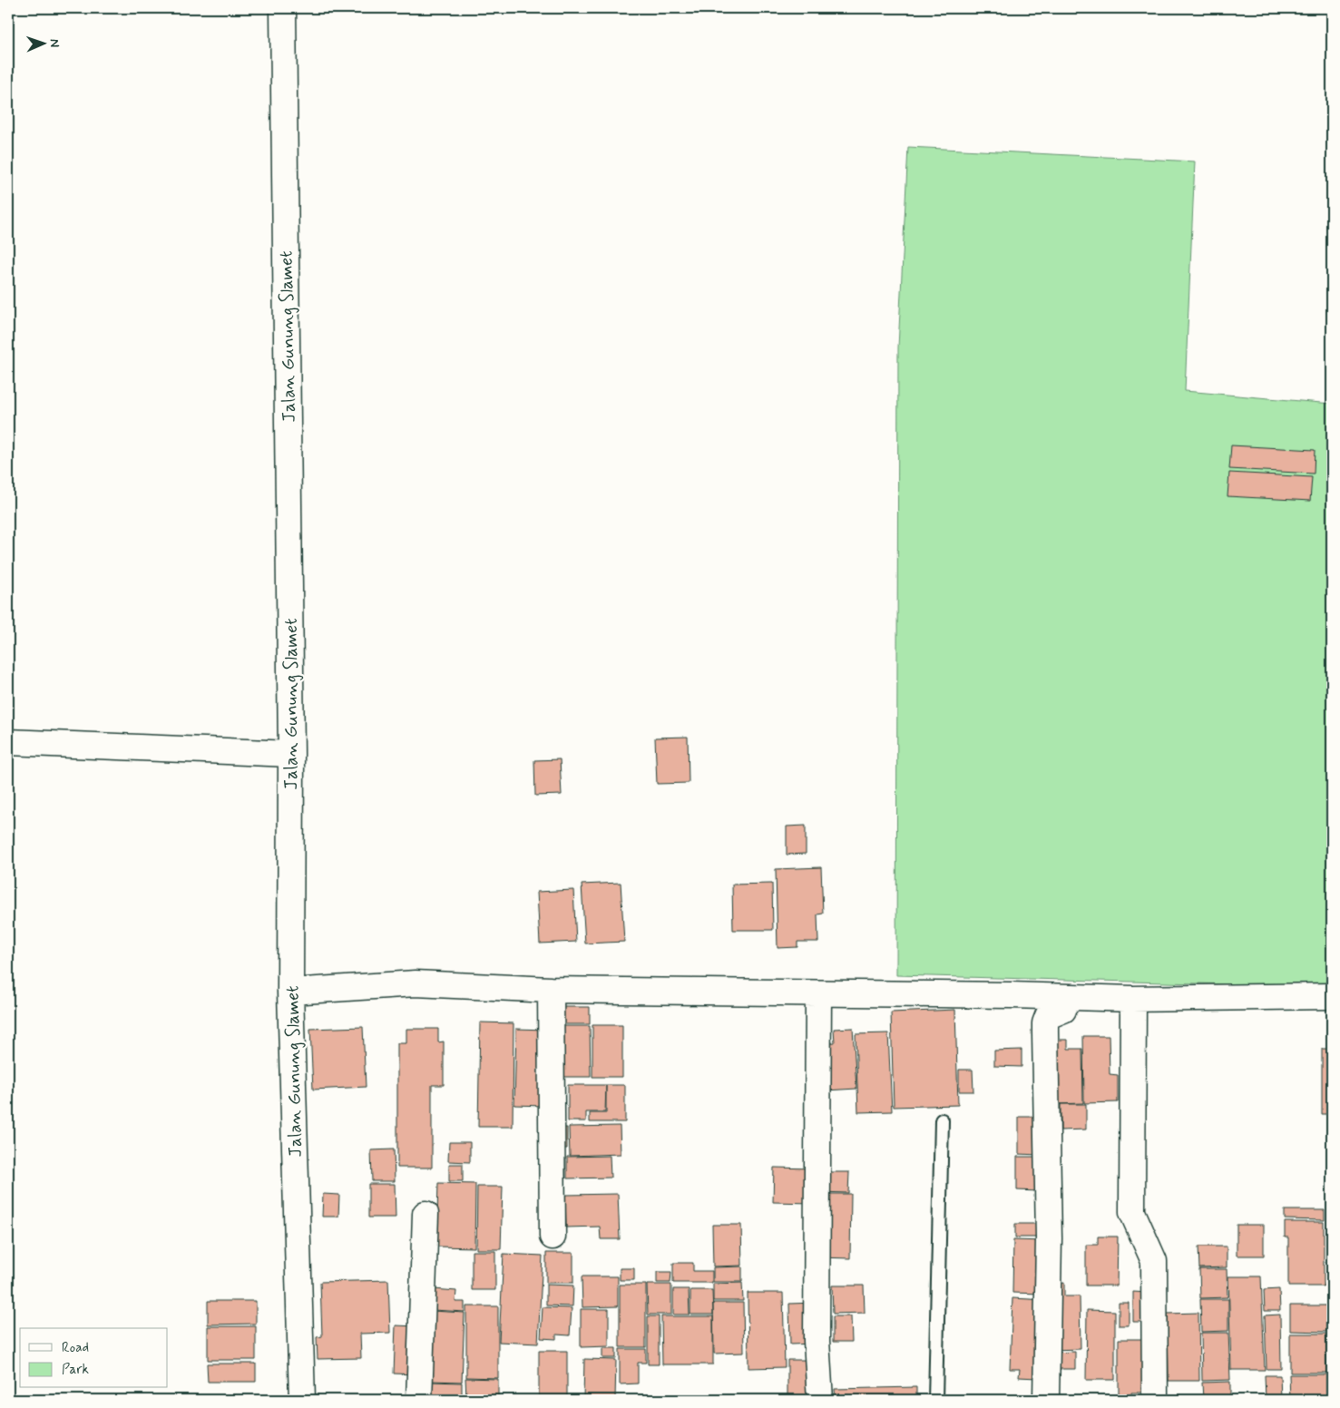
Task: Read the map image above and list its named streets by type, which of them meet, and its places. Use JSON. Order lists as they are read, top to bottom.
{
  "streets": {
    "street": ["Jalan Gunung Slamet"]
  },
  "legend": ["Road", "Park"],
  "north": "right"
}
